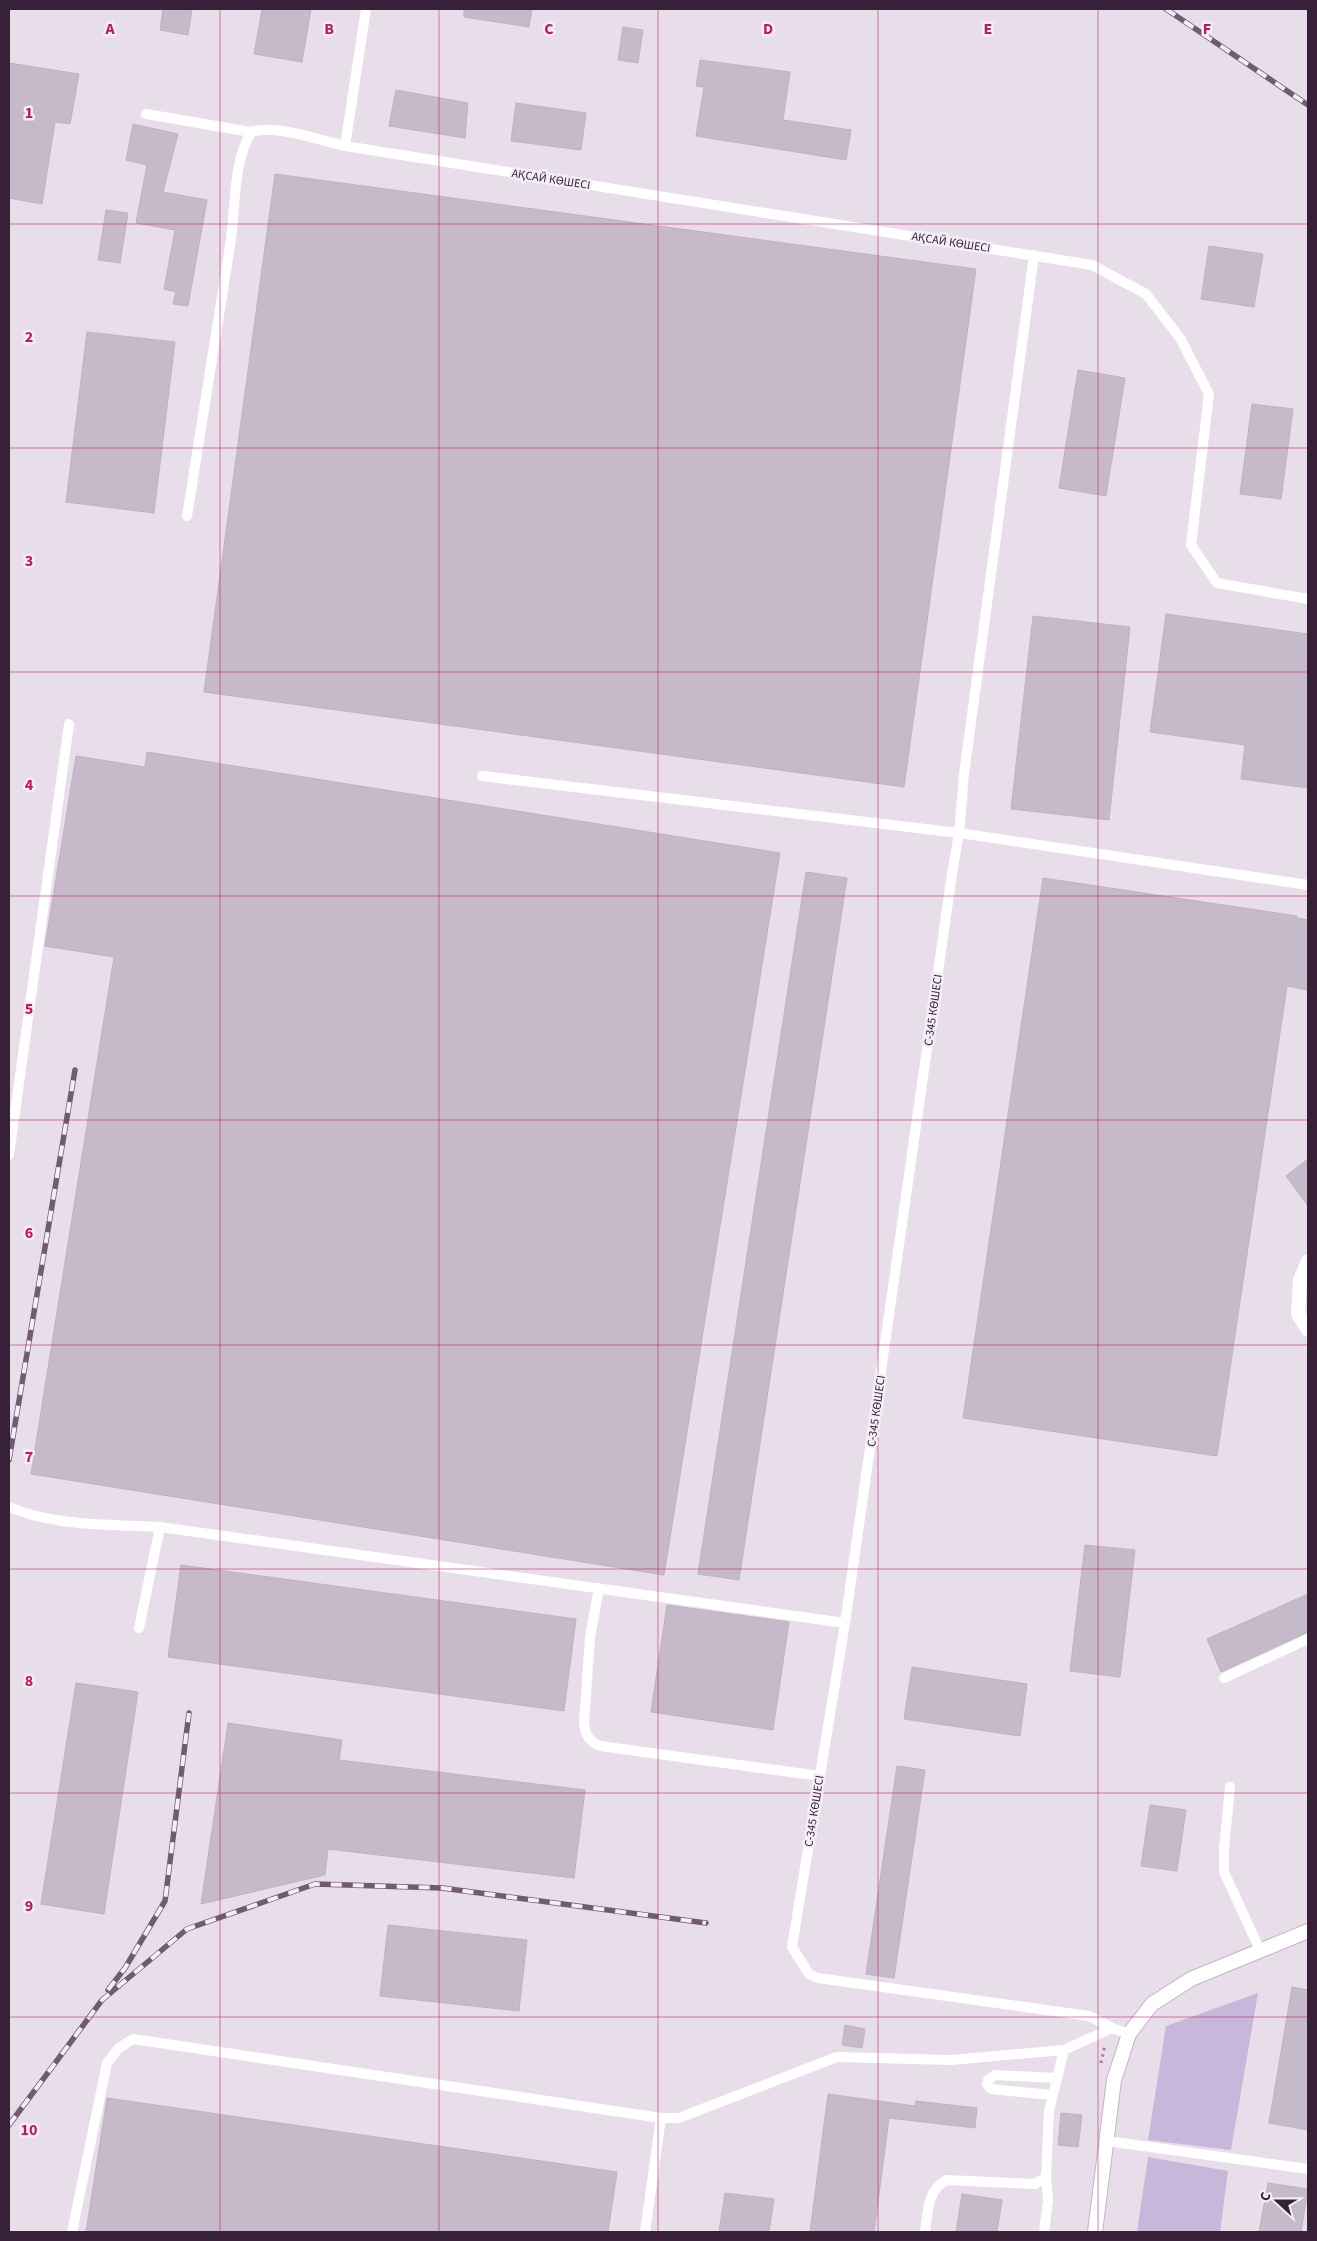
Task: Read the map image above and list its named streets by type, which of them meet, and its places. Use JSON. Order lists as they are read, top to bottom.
{
  "streets": {
    "lane": ["АҚСАЙ КӨШЕСІ", "С-345 КӨШЕСІ"]
  },
  "crossings": [
    ["АҚСАЙ КӨШЕСІ", "С-345 КӨШЕСІ"]
  ],
  "north": "left",
  "grid": {
    "columns": [
      "A",
      "B",
      "C",
      "D",
      "E",
      "F"
    ],
    "rows": [
      "1",
      "2",
      "3",
      "4",
      "5",
      "6",
      "7",
      "8",
      "9",
      "10"
    ]
  }
}
